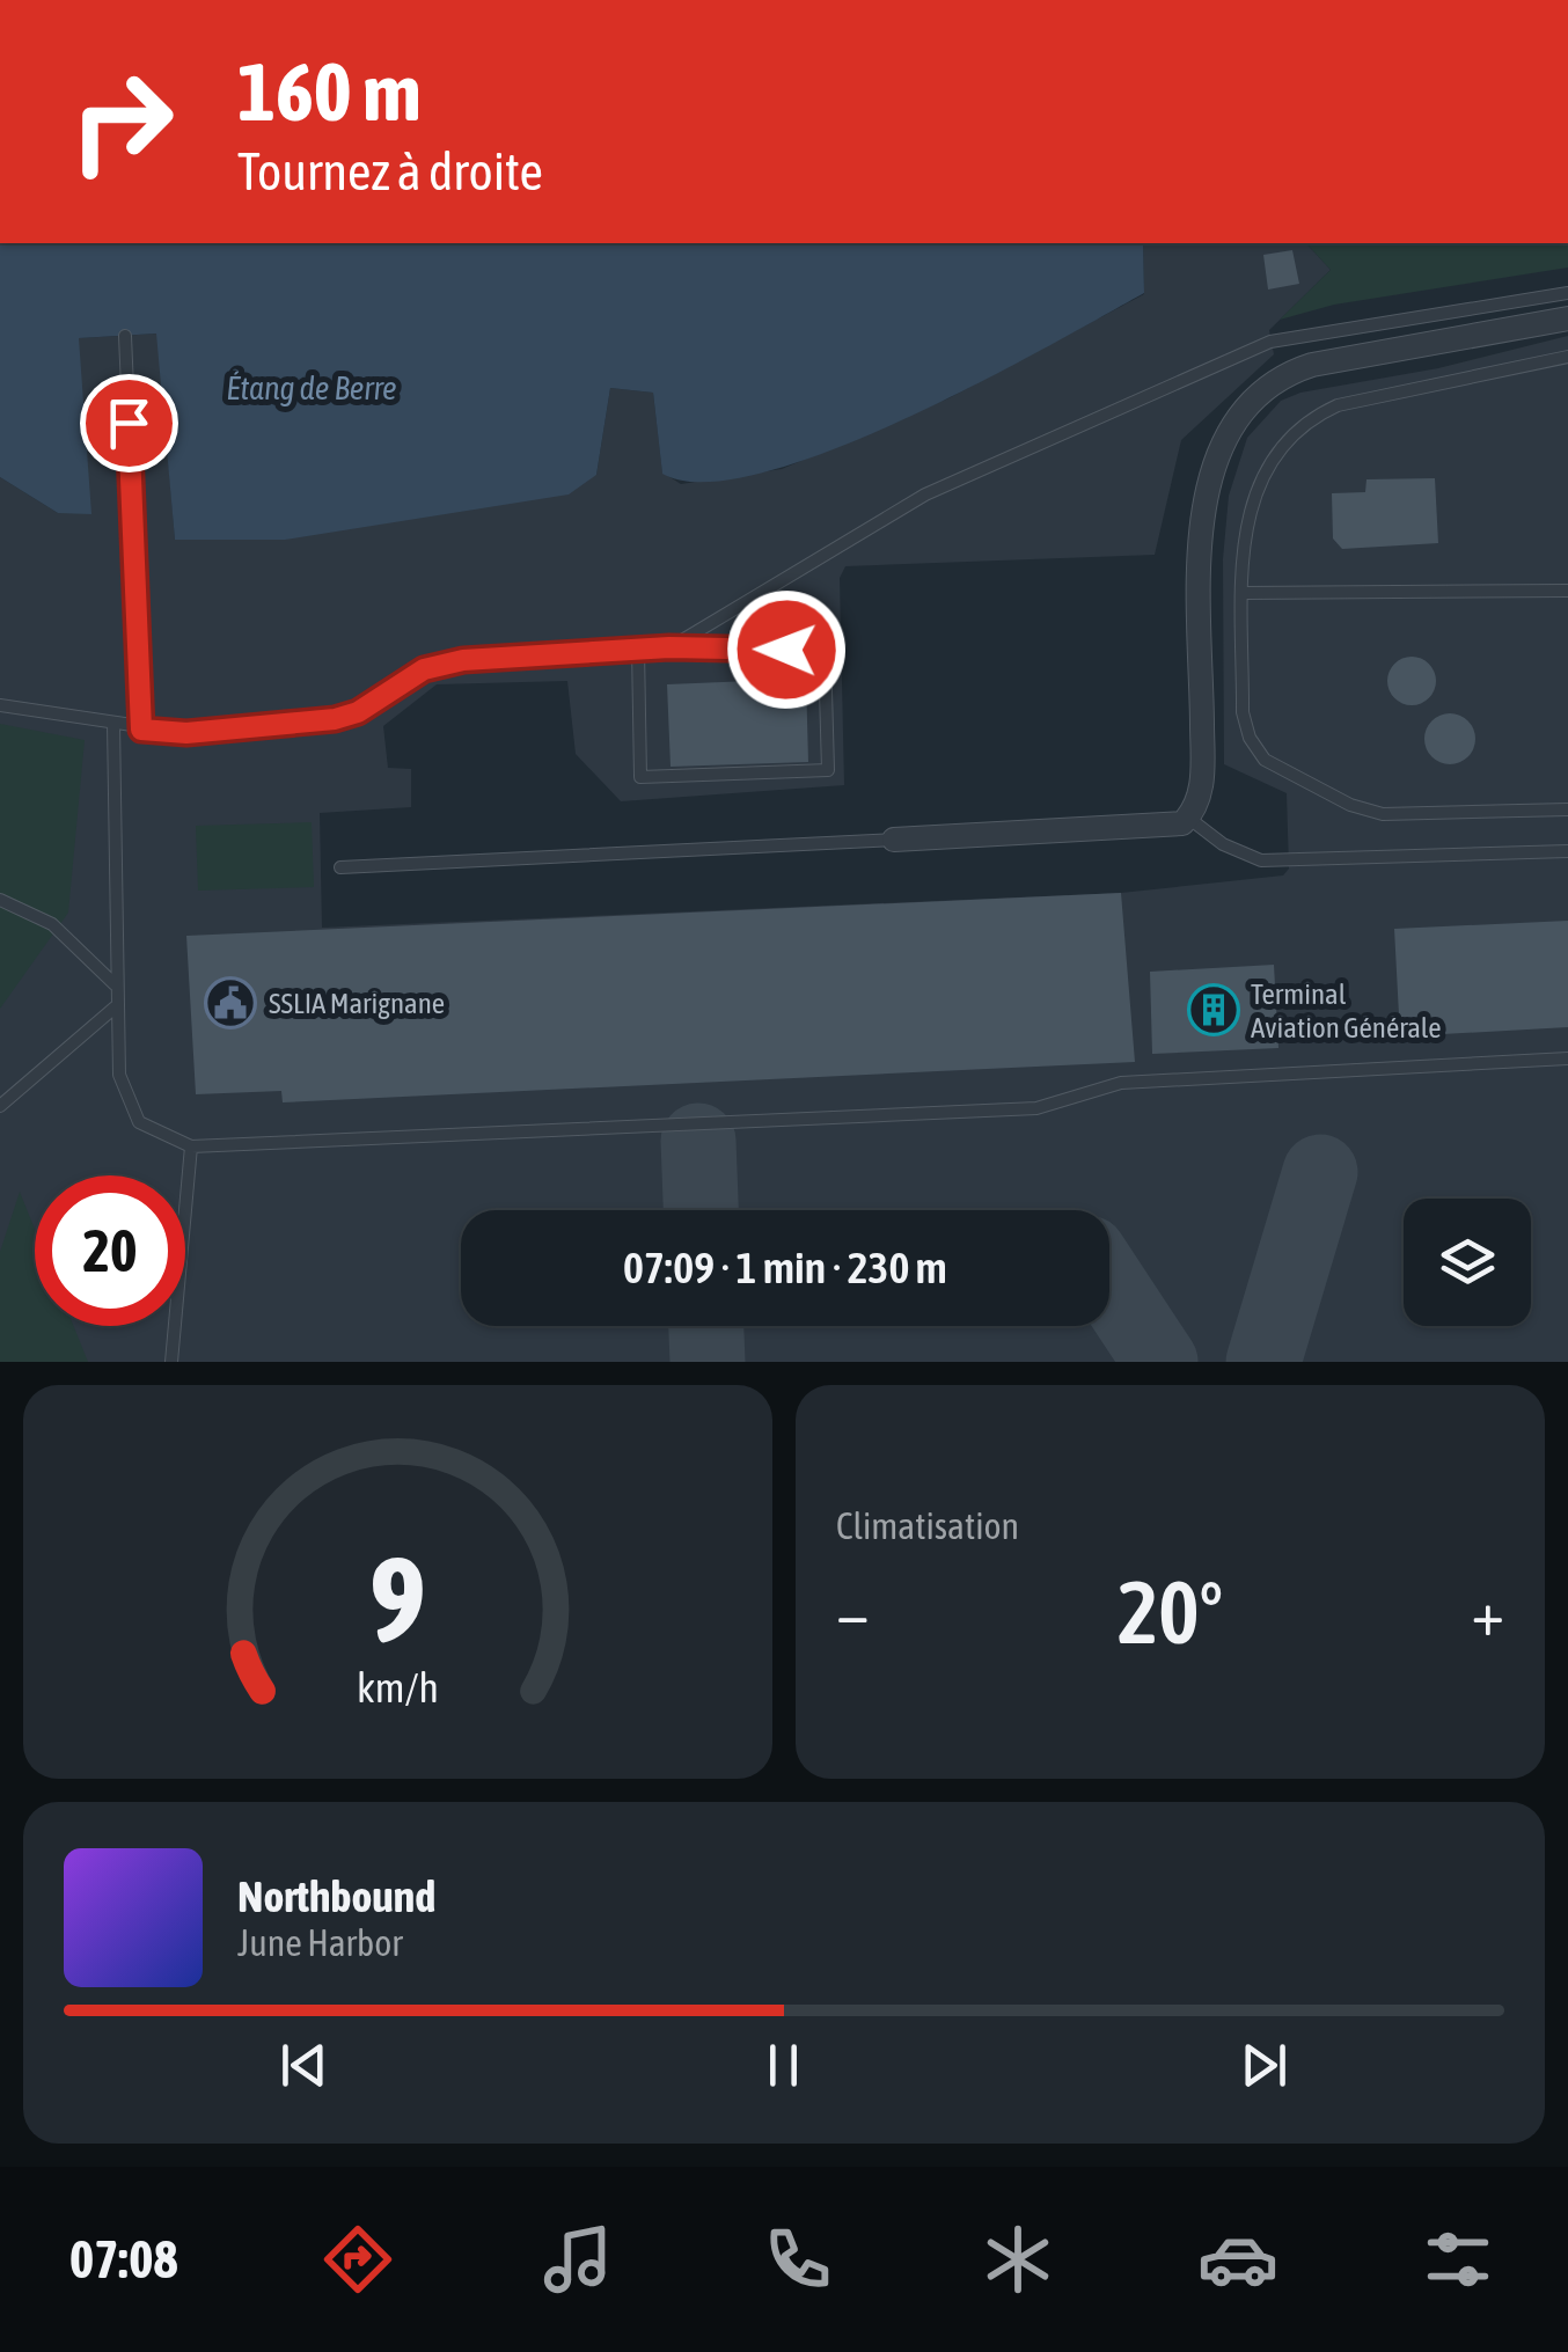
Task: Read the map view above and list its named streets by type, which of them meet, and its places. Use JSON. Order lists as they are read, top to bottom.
{
  "water": ["Étang de Berre"],
  "places": {
    "public building": ["SSLIA Marignane"],
    "building": ["Terminal Aviation Générale"]
  },
  "page": {
    "turn": ["160 m", "Tournez à droite"],
    "limit": "20",
    "trip": "07:09 · 1 min · 230 m",
    "tile": "Climatisation",
    "heat": ["−", "20°", "+"],
    "song": ["Northbound", "June Harbor"],
    "tabs": "07:08",
    "gauge": ["9", "km/h"]
  }
}
